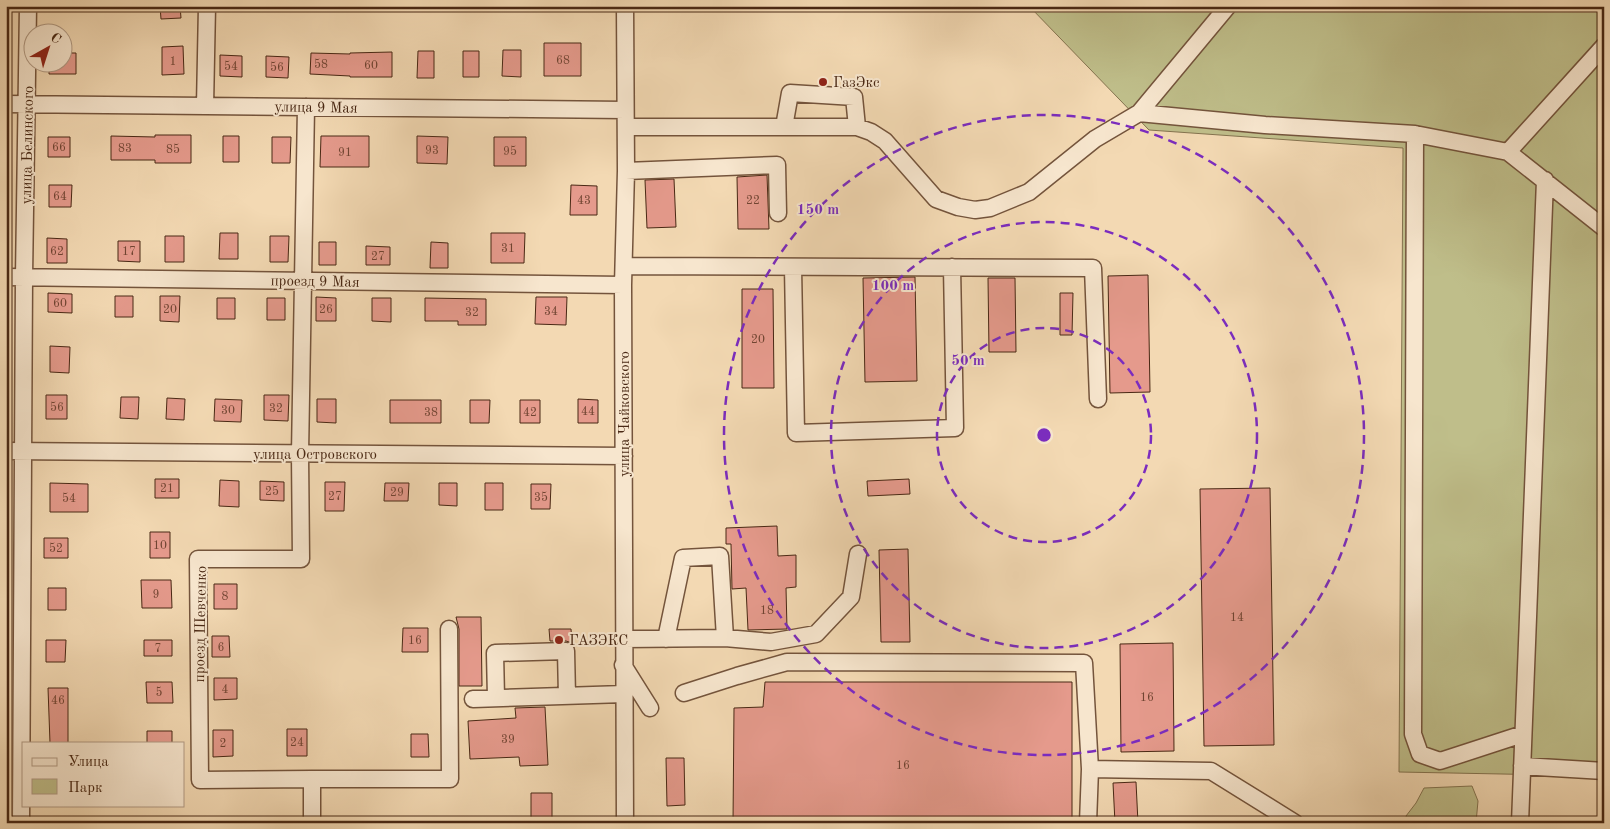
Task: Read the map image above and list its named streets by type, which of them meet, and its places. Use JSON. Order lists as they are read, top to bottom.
{
  "streets": {
    "street": [
      "улица 9 Мая",
      "улица Белинского",
      "проезд 9 Мая",
      "улица Чайковского",
      "улица Островского",
      "проезд Шевченко"
    ]
  },
  "crossings": [
    ["улица 9 Мая", "улица Белинского"],
    ["улица 9 Мая", "улица Чайковского"],
    ["улица Белинского", "проезд 9 Мая"],
    ["улица Белинского", "улица Островского"],
    ["проезд 9 Мая", "улица Чайковского"],
    ["улица Чайковского", "улица Островского"],
    ["улица Островского", "проезд Шевченко"]
  ],
  "places": ["ГазЭкс", "ГАЗЭКС"],
  "house_numbers": [
    "68",
    "1",
    "58",
    "60",
    "54",
    "56",
    "66",
    "83",
    "85",
    "93",
    "95",
    "91",
    "64",
    "43",
    "22",
    "31",
    "62",
    "17",
    "27",
    "60",
    "20",
    "26",
    "34",
    "32",
    "20",
    "56",
    "32",
    "30",
    "44",
    "38",
    "42",
    "21",
    "25",
    "29",
    "27",
    "35",
    "54",
    "10",
    "52",
    "9",
    "8",
    "18",
    "14",
    "16",
    "6",
    "7",
    "4",
    "5",
    "16",
    "46",
    "39",
    "24",
    "2",
    "16"
  ],
  "legend": ["Улица", "Парк"],
  "north": "top right",
  "rings": ["150 m", "100 m", "50 m"]
}
